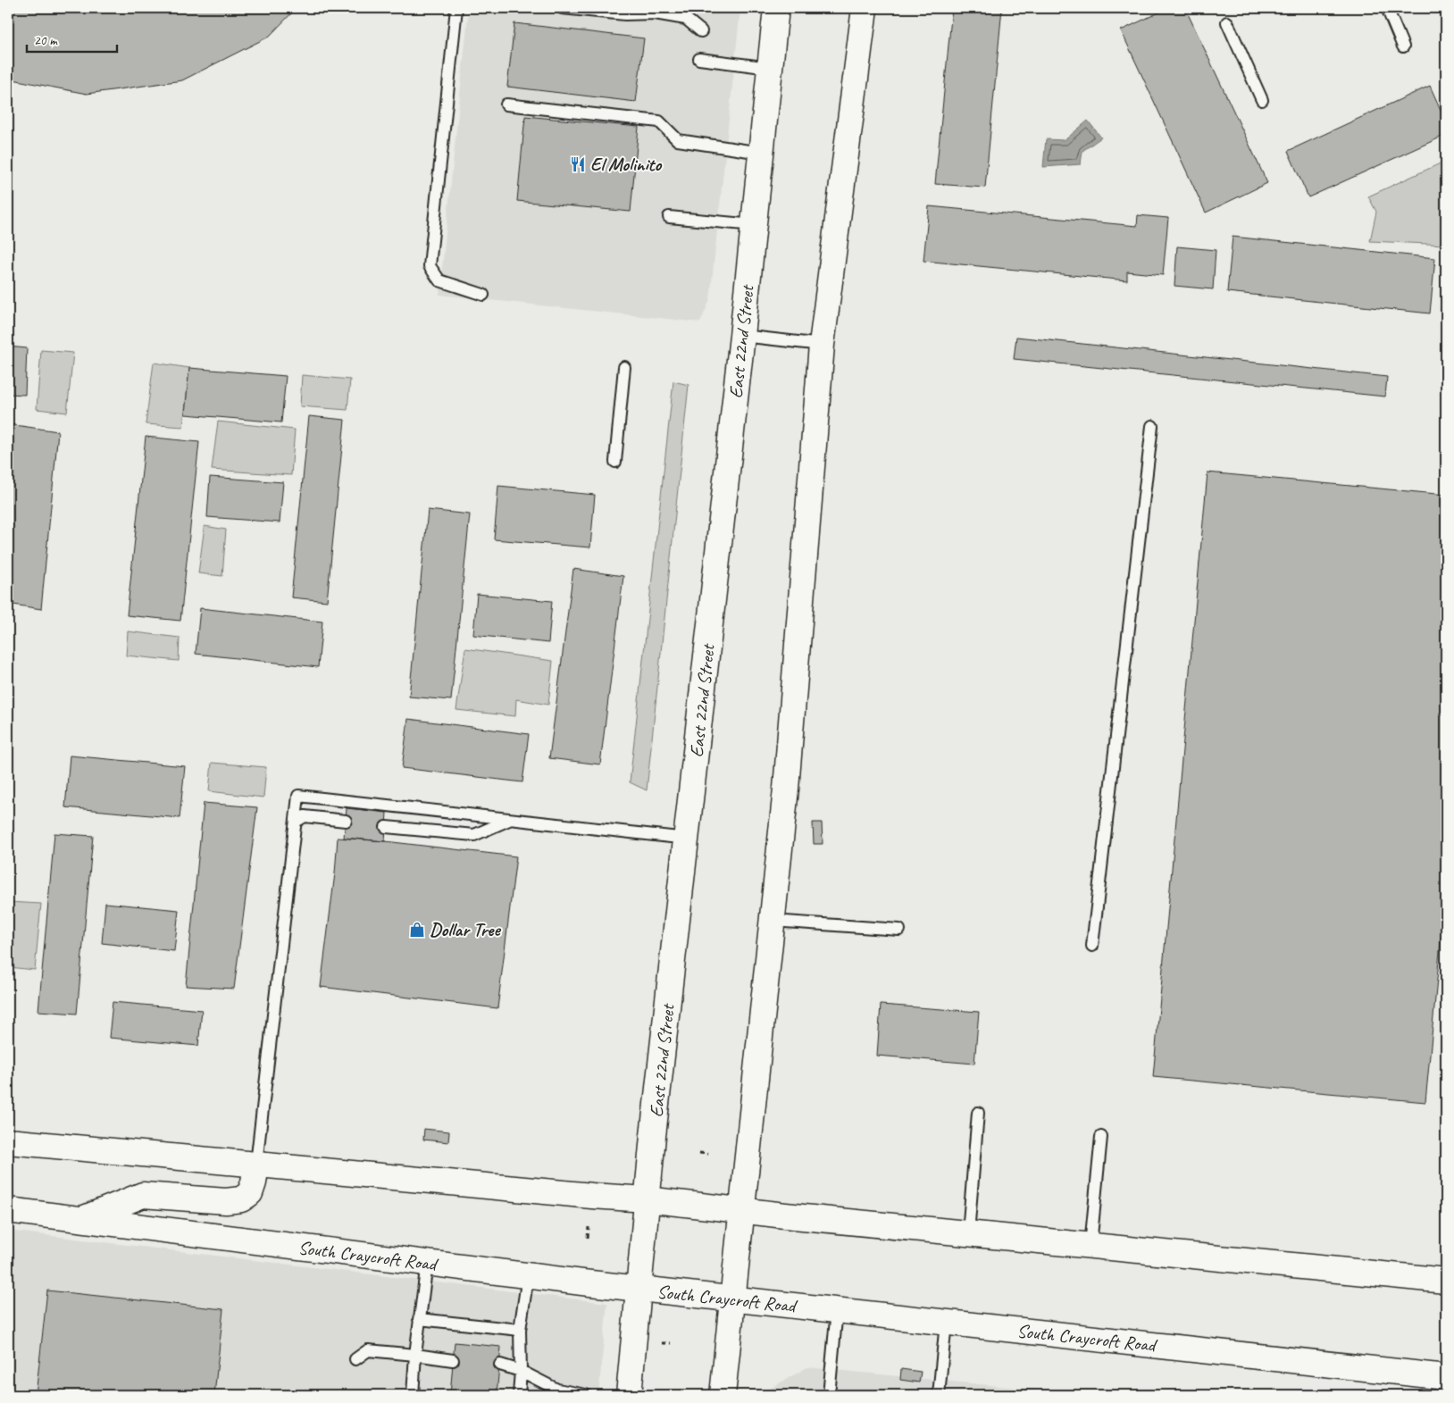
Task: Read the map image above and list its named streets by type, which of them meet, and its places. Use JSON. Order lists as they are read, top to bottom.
{
  "streets": {
    "main road": ["East 22nd Street", "South Craycroft Road"]
  },
  "crossings": [
    ["East 22nd Street", "South Craycroft Road"]
  ],
  "places": {
    "restaurant": ["El Molinito"],
    "shop": ["Dollar Tree"]
  },
  "scale_bar": "20 m"
}
